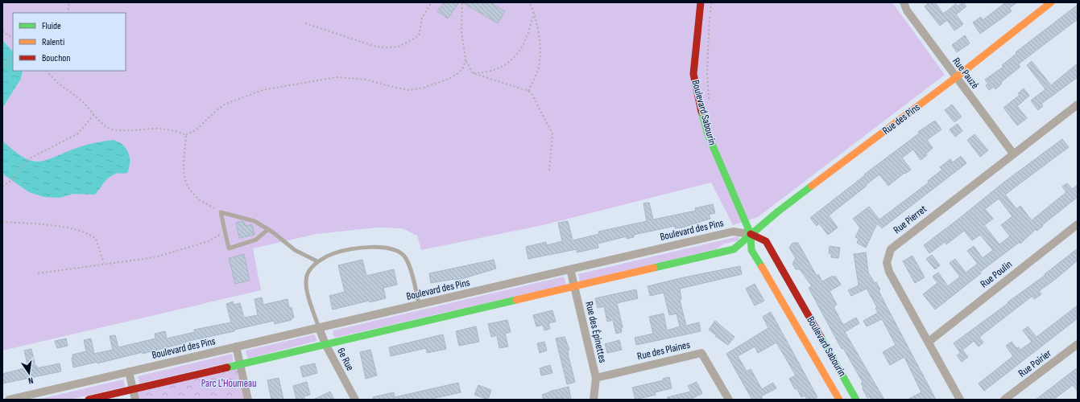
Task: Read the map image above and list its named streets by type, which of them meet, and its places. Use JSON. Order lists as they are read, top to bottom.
{
  "streets": {
    "street": [
      "Rue Pauzé",
      "Boulevard Sabourin",
      "Rue des Pins",
      "Rue Pierret",
      "Boulevard des Pins",
      "Rue Poulin",
      "Rue des Épinettes",
      "Rue des Plaines",
      "6e Rue",
      "Rue Poirier"
    ]
  },
  "crossings": [
    ["Rue Pauzé", "Rue des Pins"],
    ["Rue Pauzé", "Rue Pierret"],
    ["Boulevard Sabourin", "Rue des Pins"],
    ["Boulevard Sabourin", "Boulevard des Pins"],
    ["Rue des Pins", "Boulevard des Pins"],
    ["Rue Pierret", "Rue Poulin"],
    ["Boulevard des Pins", "Rue des Épinettes"],
    ["Boulevard des Pins", "6e Rue"],
    ["Rue des Épinettes", "Rue des Plaines"]
  ],
  "parks": ["Parc L'Houmeau"],
  "legend": ["Fluide", "Ralenti", "Bouchon"],
  "north": "bottom"
}
